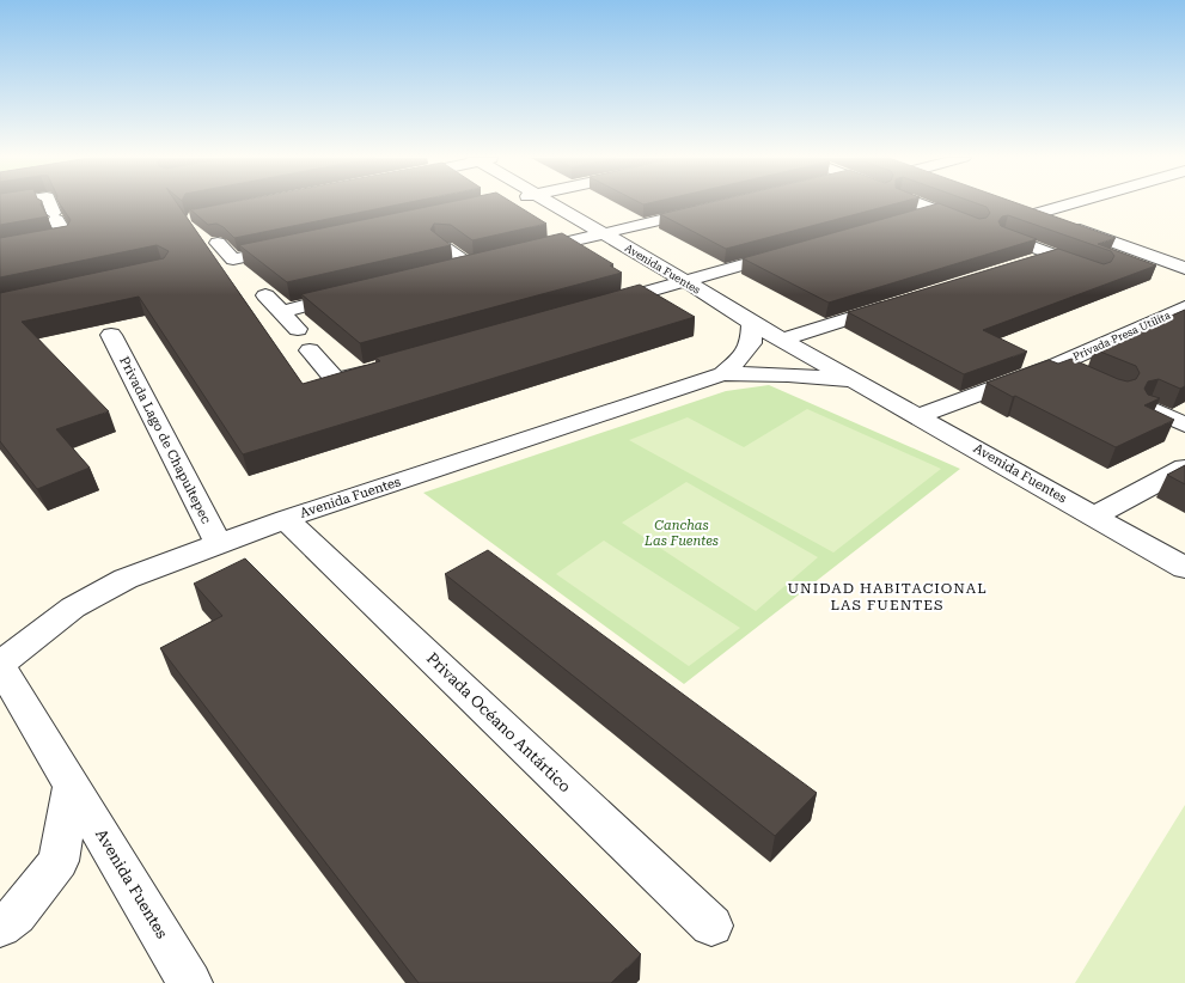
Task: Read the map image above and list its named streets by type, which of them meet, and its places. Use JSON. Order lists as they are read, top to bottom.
{
  "streets": {
    "street": [
      "Avenida Fuentes",
      "Privada Presa Utilita",
      "Privada Lago de Chapultepec",
      "Privada Océano Antártico"
    ]
  },
  "crossings": [
    ["Avenida Fuentes", "Privada Presa Utilita"],
    ["Avenida Fuentes", "Privada Lago de Chapultepec"],
    ["Avenida Fuentes", "Privada Océano Antártico"]
  ],
  "districts": ["UNIDAD HABITACIONAL LAS FUENTES"],
  "parks": ["Canchas Las Fuentes"]
}
